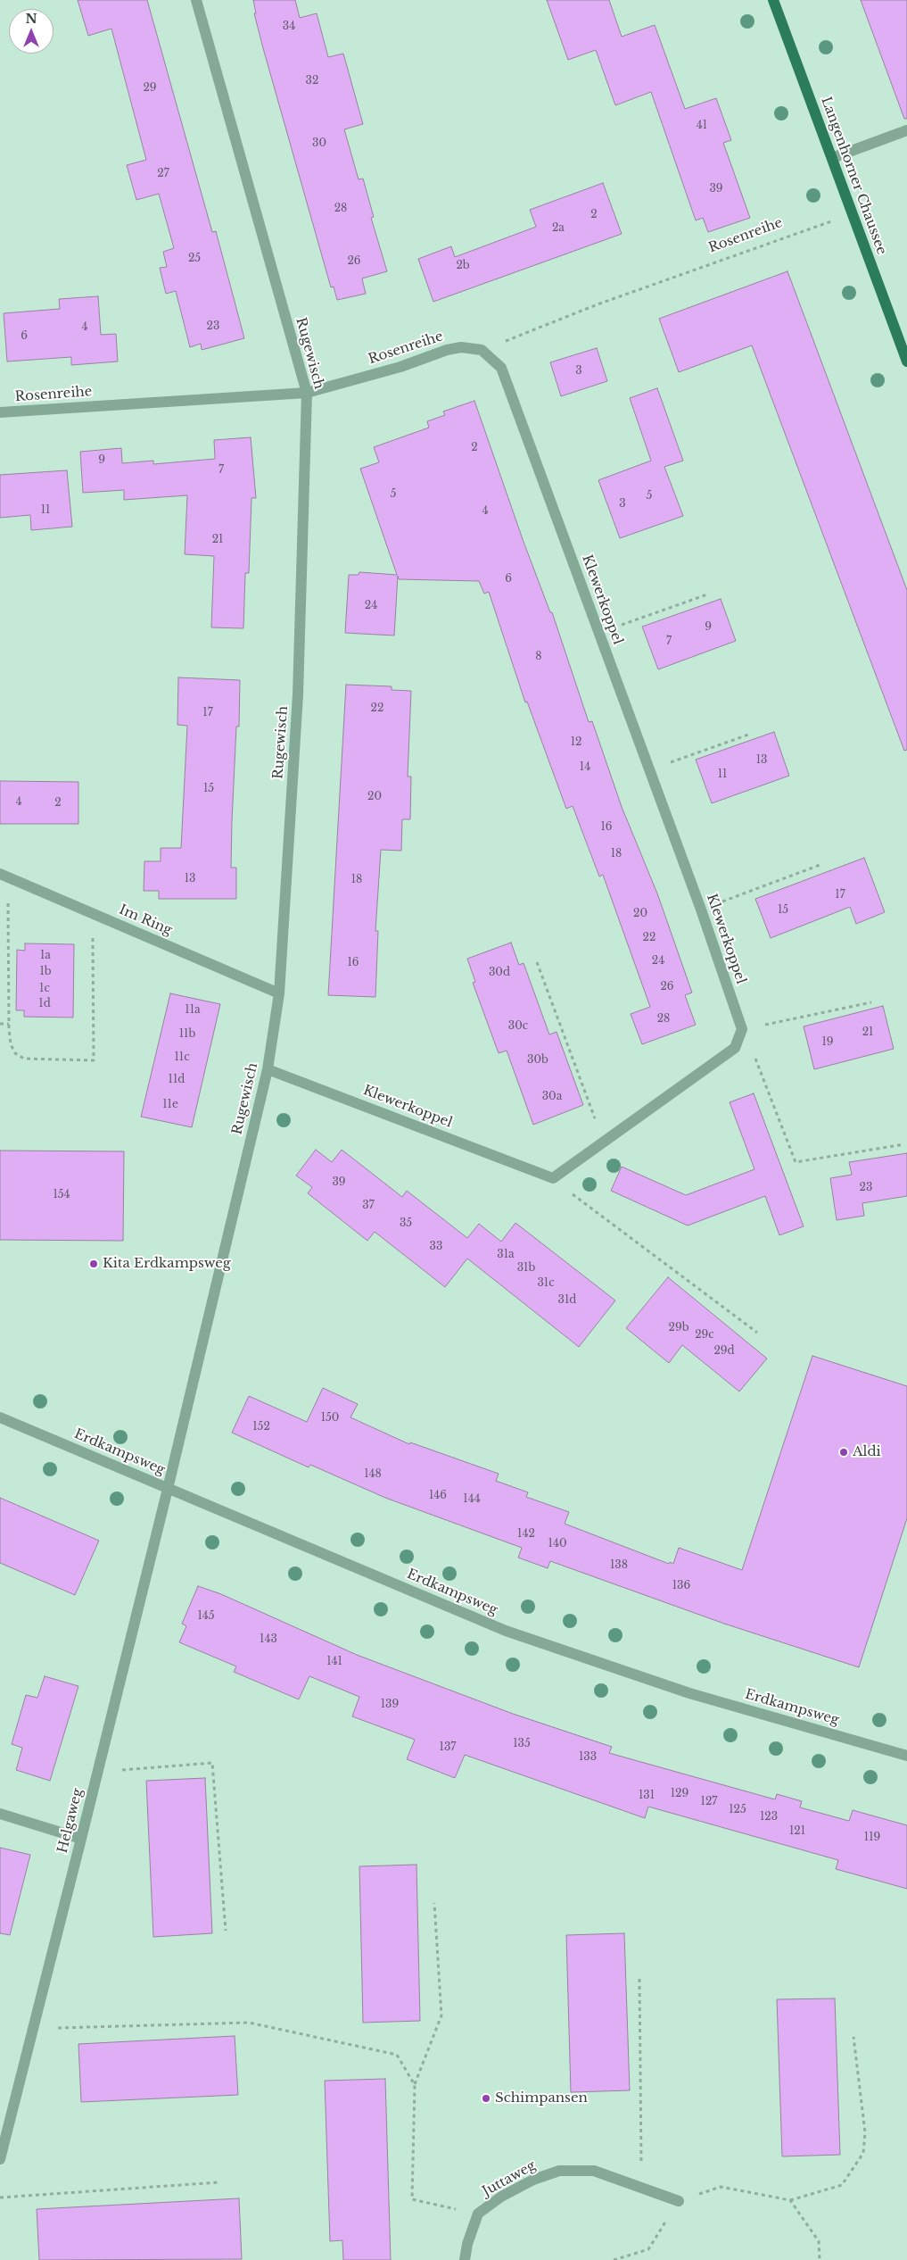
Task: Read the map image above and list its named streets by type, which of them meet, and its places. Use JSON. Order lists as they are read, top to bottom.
{
  "streets": {
    "main road": ["Langenhorner Chaussee"],
    "street": [
      "Rosenreihe",
      "Rugewisch",
      "Klewerkoppel",
      "Im Ring",
      "Erdkampsweg",
      "Helgaweg",
      "Juttaweg"
    ]
  },
  "crossings": [
    ["Langenhorner Chaussee", "Rosenreihe"],
    ["Rosenreihe", "Rugewisch"],
    ["Rosenreihe", "Klewerkoppel"],
    ["Rugewisch", "Klewerkoppel"],
    ["Rugewisch", "Im Ring"],
    ["Rugewisch", "Erdkampsweg"],
    ["Rugewisch", "Helgaweg"],
    ["Erdkampsweg", "Helgaweg"]
  ],
  "places": ["Kita Erdkampsweg", "Aldi", "Schimpansen"],
  "house_numbers": [
    "34",
    "32",
    "29",
    "41",
    "30",
    "27",
    "39",
    "28",
    "2",
    "2a",
    "25",
    "26",
    "2b",
    "23",
    "4",
    "6",
    "3",
    "2",
    "9",
    "7",
    "5",
    "5",
    "3",
    "11",
    "4",
    "21",
    "6",
    "24",
    "9",
    "7",
    "8",
    "22",
    "17",
    "12",
    "13",
    "14",
    "11",
    "15",
    "20",
    "4",
    "2",
    "16",
    "18",
    "13",
    "18",
    "17",
    "15",
    "20",
    "22",
    "1a",
    "24",
    "16",
    "1b",
    "30d",
    "26",
    "1c",
    "1d",
    "11a",
    "28",
    "30c",
    "21",
    "11b",
    "19",
    "11c",
    "30b",
    "11d",
    "30a",
    "11e",
    "39",
    "23",
    "154",
    "37",
    "35",
    "33",
    "31a",
    "31b",
    "31c",
    "31d",
    "29b",
    "29c",
    "29d",
    "150",
    "152",
    "148",
    "146",
    "144",
    "142",
    "140",
    "138",
    "136",
    "145",
    "143",
    "141",
    "139",
    "135",
    "137",
    "133",
    "129",
    "131",
    "127",
    "125",
    "123",
    "121",
    "119"
  ],
  "north": "top"
}
